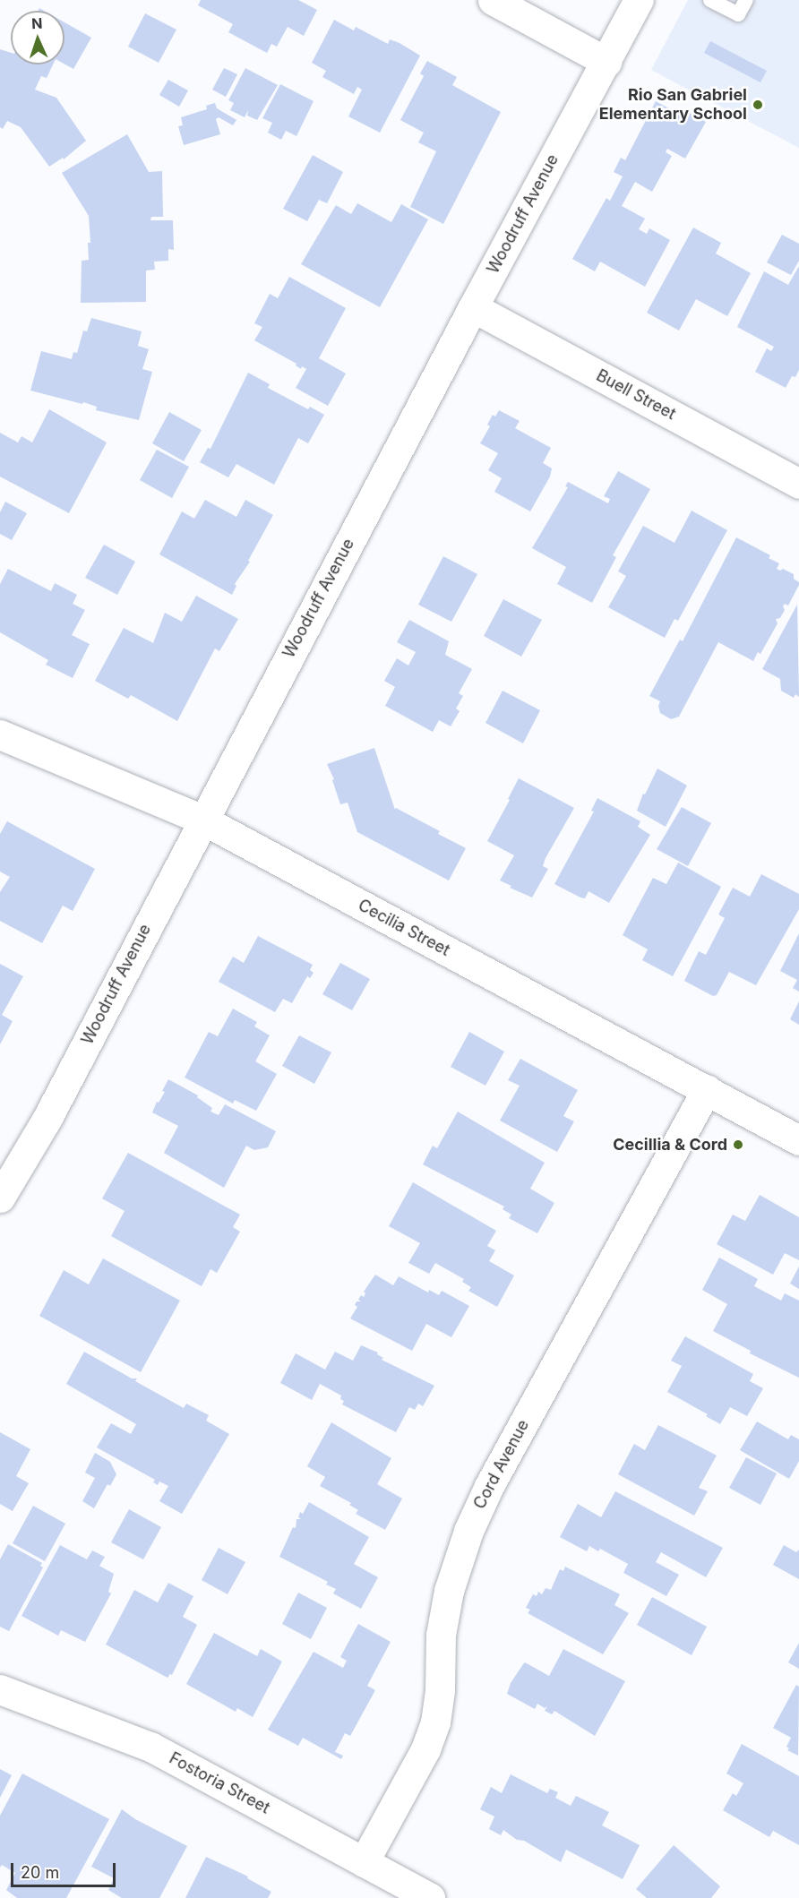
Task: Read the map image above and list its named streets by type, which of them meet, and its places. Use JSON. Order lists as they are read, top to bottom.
{
  "streets": {
    "street": [
      "Woodruff Avenue",
      "Buell Street",
      "Cecilia Street",
      "Cord Avenue",
      "Fostoria Street"
    ]
  },
  "crossings": [
    ["Woodruff Avenue", "Buell Street"],
    ["Woodruff Avenue", "Cecilia Street"],
    ["Cecilia Street", "Cord Avenue"],
    ["Cord Avenue", "Fostoria Street"]
  ],
  "places": ["Rio San Gabriel Elementary School", "Cecillia & Cord"],
  "scale_bar": "20 m",
  "north": "top"
}
